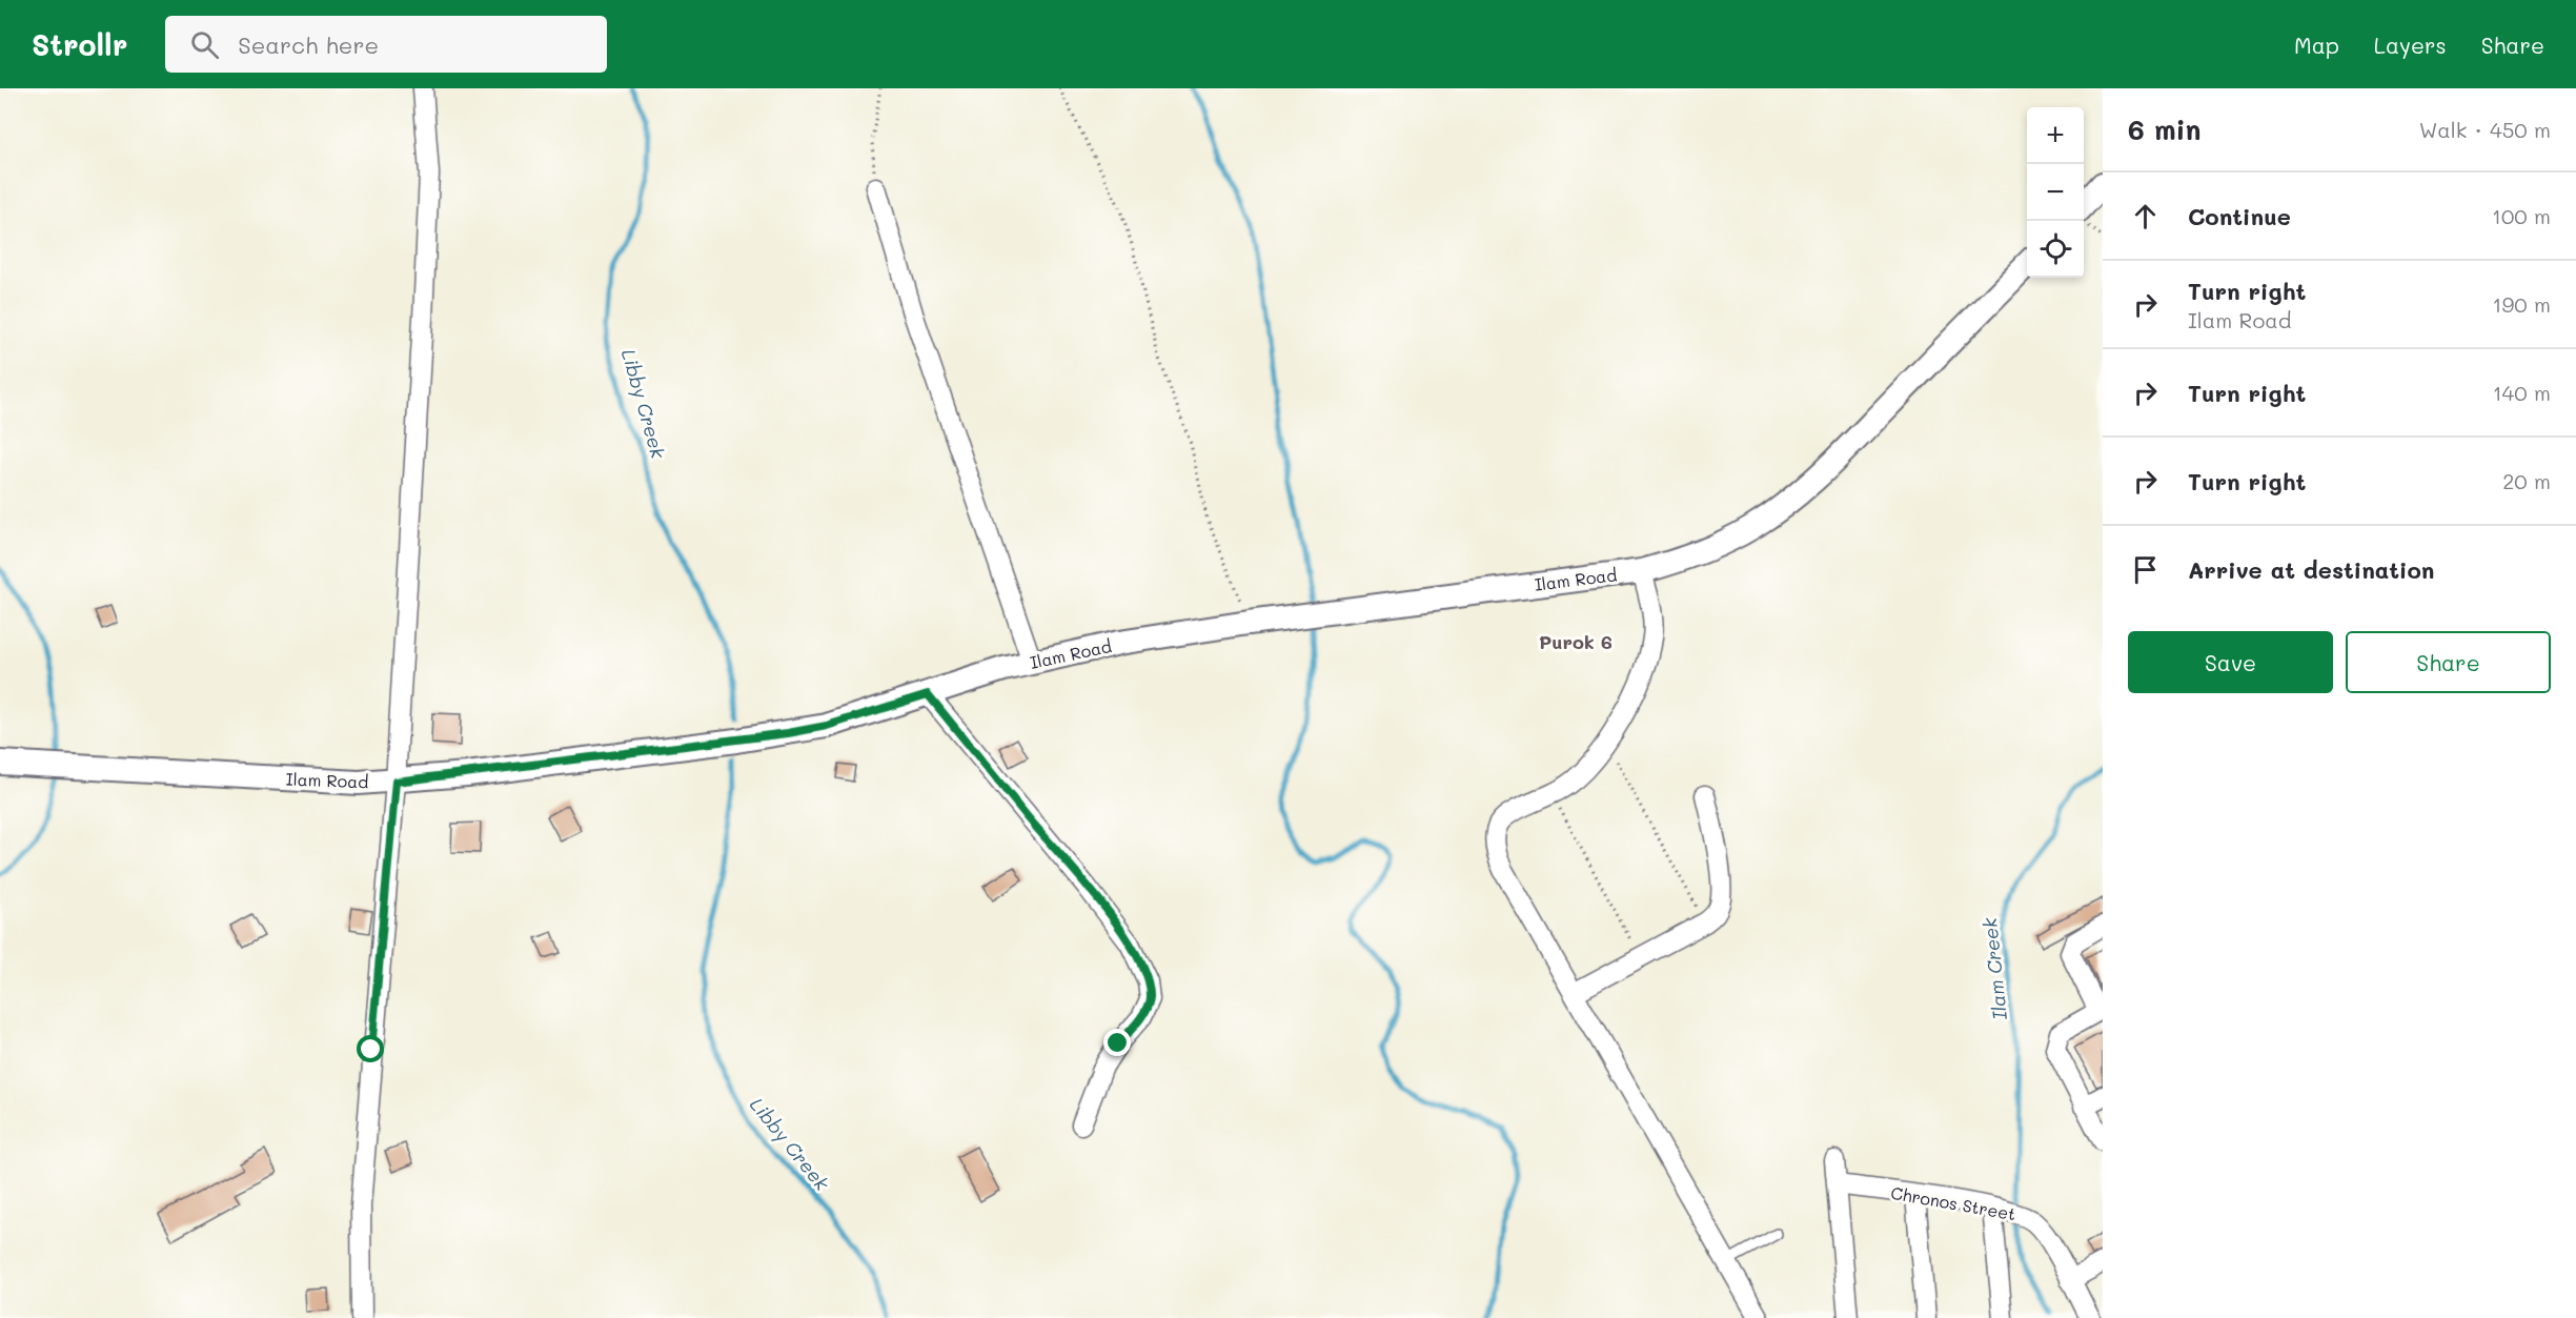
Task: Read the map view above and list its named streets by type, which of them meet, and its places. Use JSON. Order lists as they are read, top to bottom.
{
  "streets": {
    "street": ["Ilam Road", "Chronos Street"]
  },
  "districts": ["Purok 6"],
  "water": ["Libby Creek", "Ilam Creek"],
  "page": {
    "header": "Strollr",
    "search": "Search here",
    "nav": ["Map", "Layers", "Share"],
    "heading": ["6 min", "Walk · 450 m"],
    "map_buttons": ["+", "−"],
    "list": [
      ["Continue", "100 m"],
      ["Turn right", "Ilam Road", "190 m"],
      ["Turn right", "140 m"],
      ["Turn right", "20 m"],
      "Arrive at destination"
    ],
    "buttons": ["Save", "Share"]
  }
}
